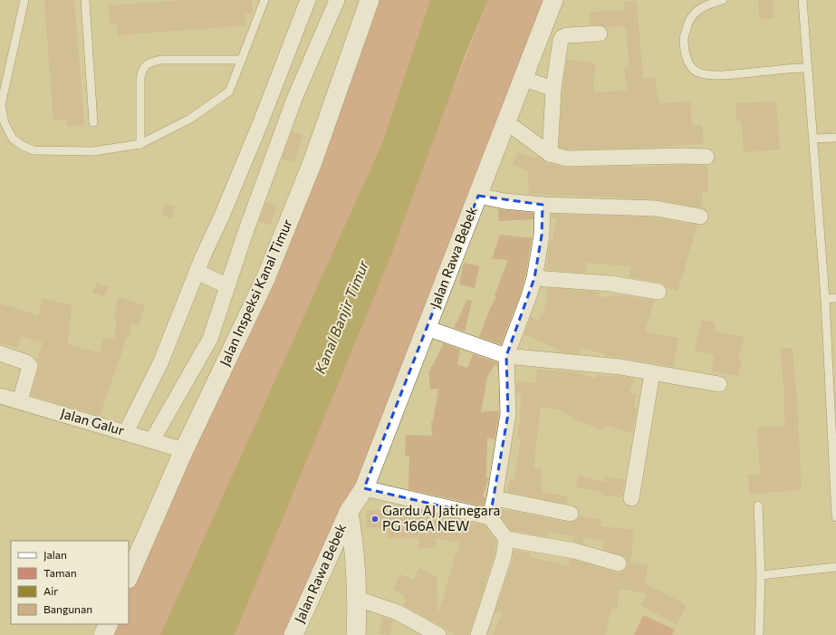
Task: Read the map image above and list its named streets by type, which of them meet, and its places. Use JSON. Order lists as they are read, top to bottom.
{
  "streets": {
    "street": ["Jalan Rawa Bebek", "Jalan Inspeksi Kanal Timur", "Jalan Galur"]
  },
  "crossings": [
    ["Jalan Inspeksi Kanal Timur", "Jalan Galur"]
  ],
  "water": ["Kanal Banjir Timur"],
  "places": ["Gardu AJ Jatinegara PG 166A NEW"],
  "legend": [
    "Jalan",
    "Taman",
    "Air",
    "Bangunan"
  ]
}
